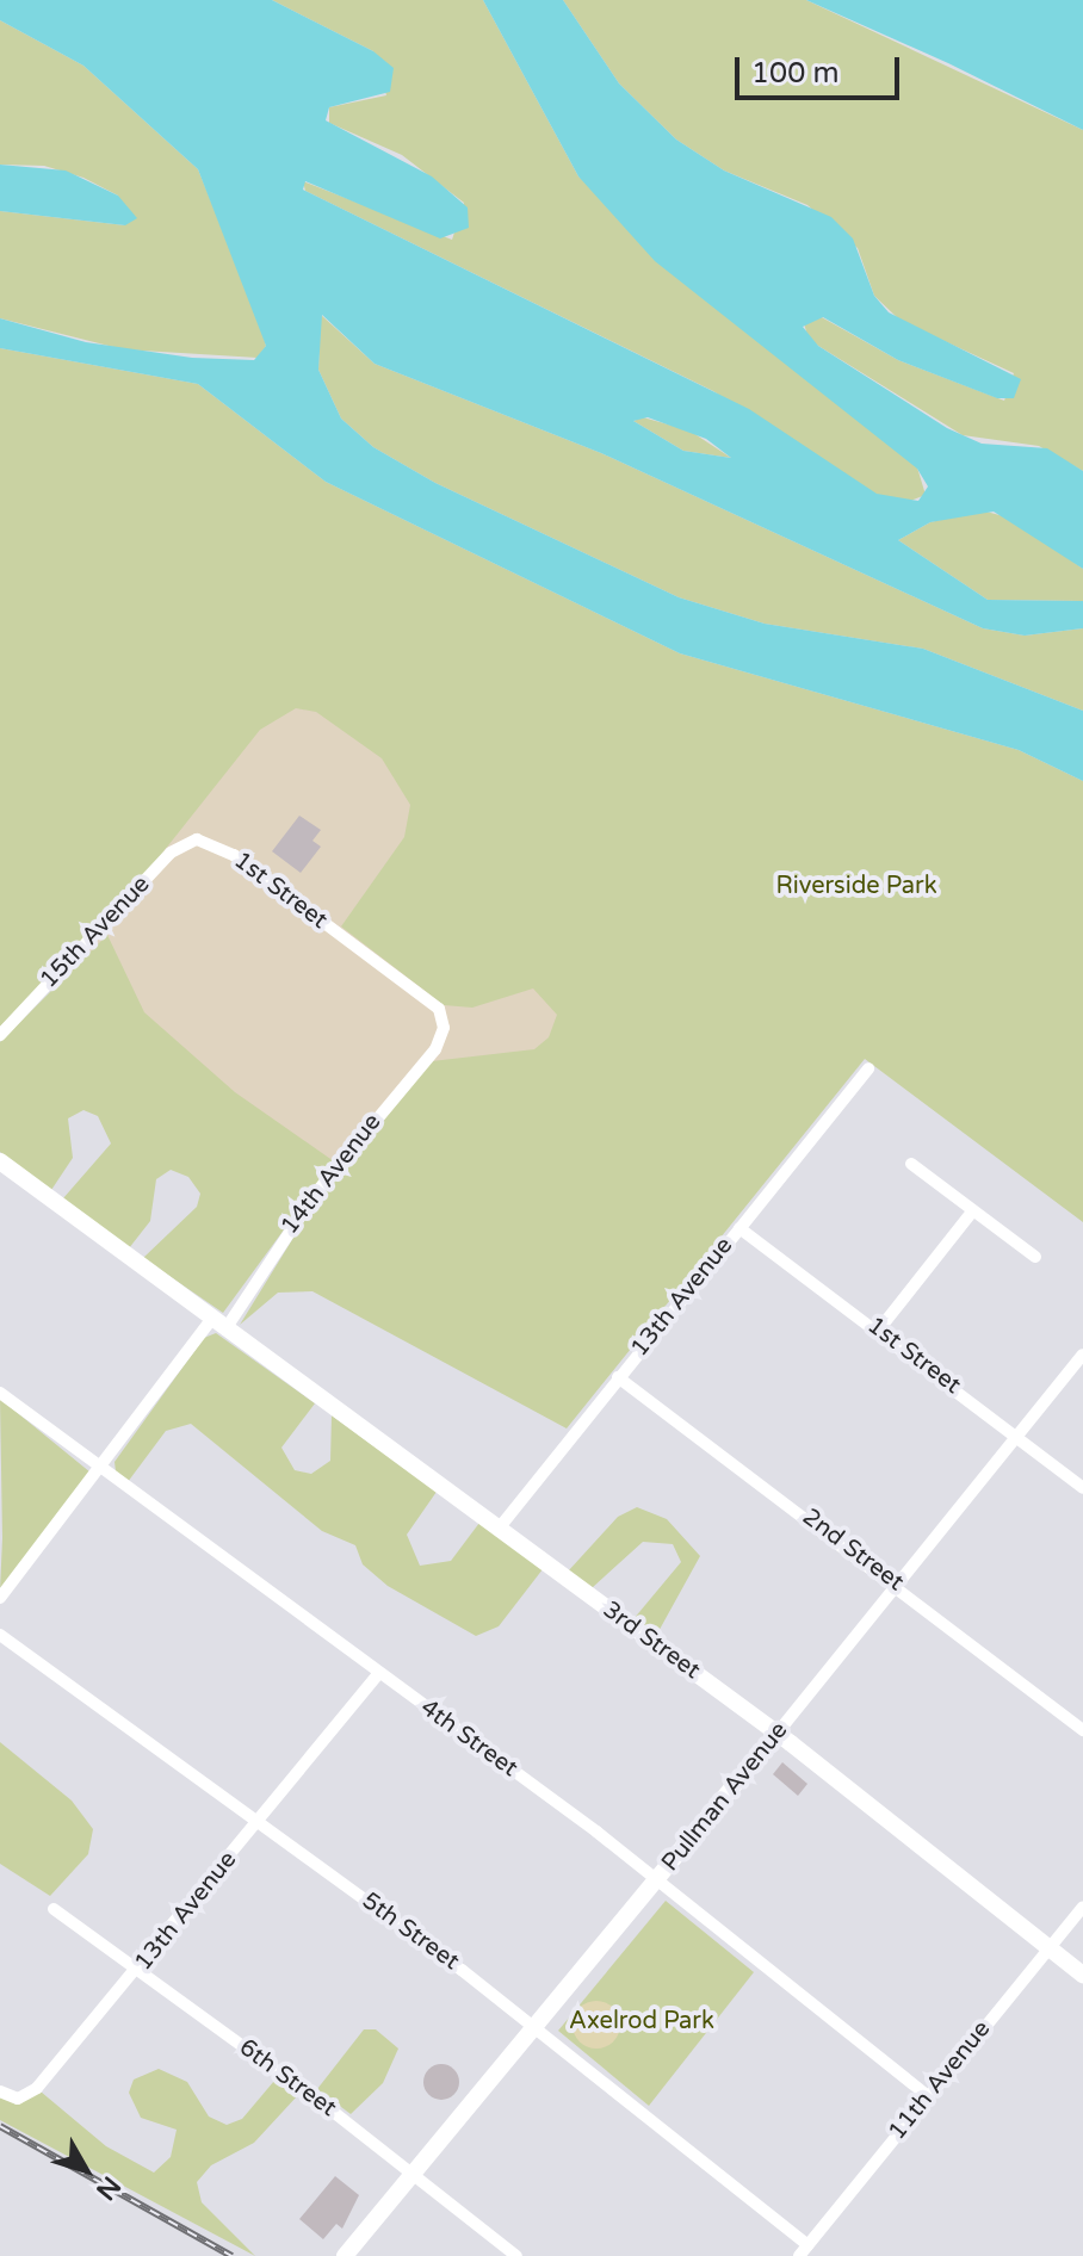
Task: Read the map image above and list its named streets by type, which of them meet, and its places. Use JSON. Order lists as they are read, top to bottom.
{
  "streets": {
    "street": [
      "1st Street",
      "15th Avenue",
      "14th Avenue",
      "13th Avenue",
      "2nd Street",
      "3rd Street",
      "4th Street",
      "Pullman Avenue",
      "5th Street",
      "6th Street",
      "11th Avenue"
    ]
  },
  "crossings": [
    ["1st Street", "15th Avenue"],
    ["1st Street", "14th Avenue"],
    ["1st Street", "13th Avenue"],
    ["1st Street", "Pullman Avenue"],
    ["14th Avenue", "3rd Street"],
    ["14th Avenue", "4th Street"],
    ["13th Avenue", "2nd Street"],
    ["13th Avenue", "3rd Street"],
    ["13th Avenue", "4th Street"],
    ["13th Avenue", "5th Street"],
    ["13th Avenue", "6th Street"],
    ["2nd Street", "Pullman Avenue"],
    ["3rd Street", "Pullman Avenue"],
    ["3rd Street", "11th Avenue"],
    ["4th Street", "Pullman Avenue"],
    ["4th Street", "11th Avenue"],
    ["Pullman Avenue", "5th Street"],
    ["Pullman Avenue", "6th Street"],
    ["5th Street", "11th Avenue"]
  ],
  "parks": ["Riverside Park", "Axelrod Park"],
  "scale_bar": "100 m",
  "north": "bottom right"
}
